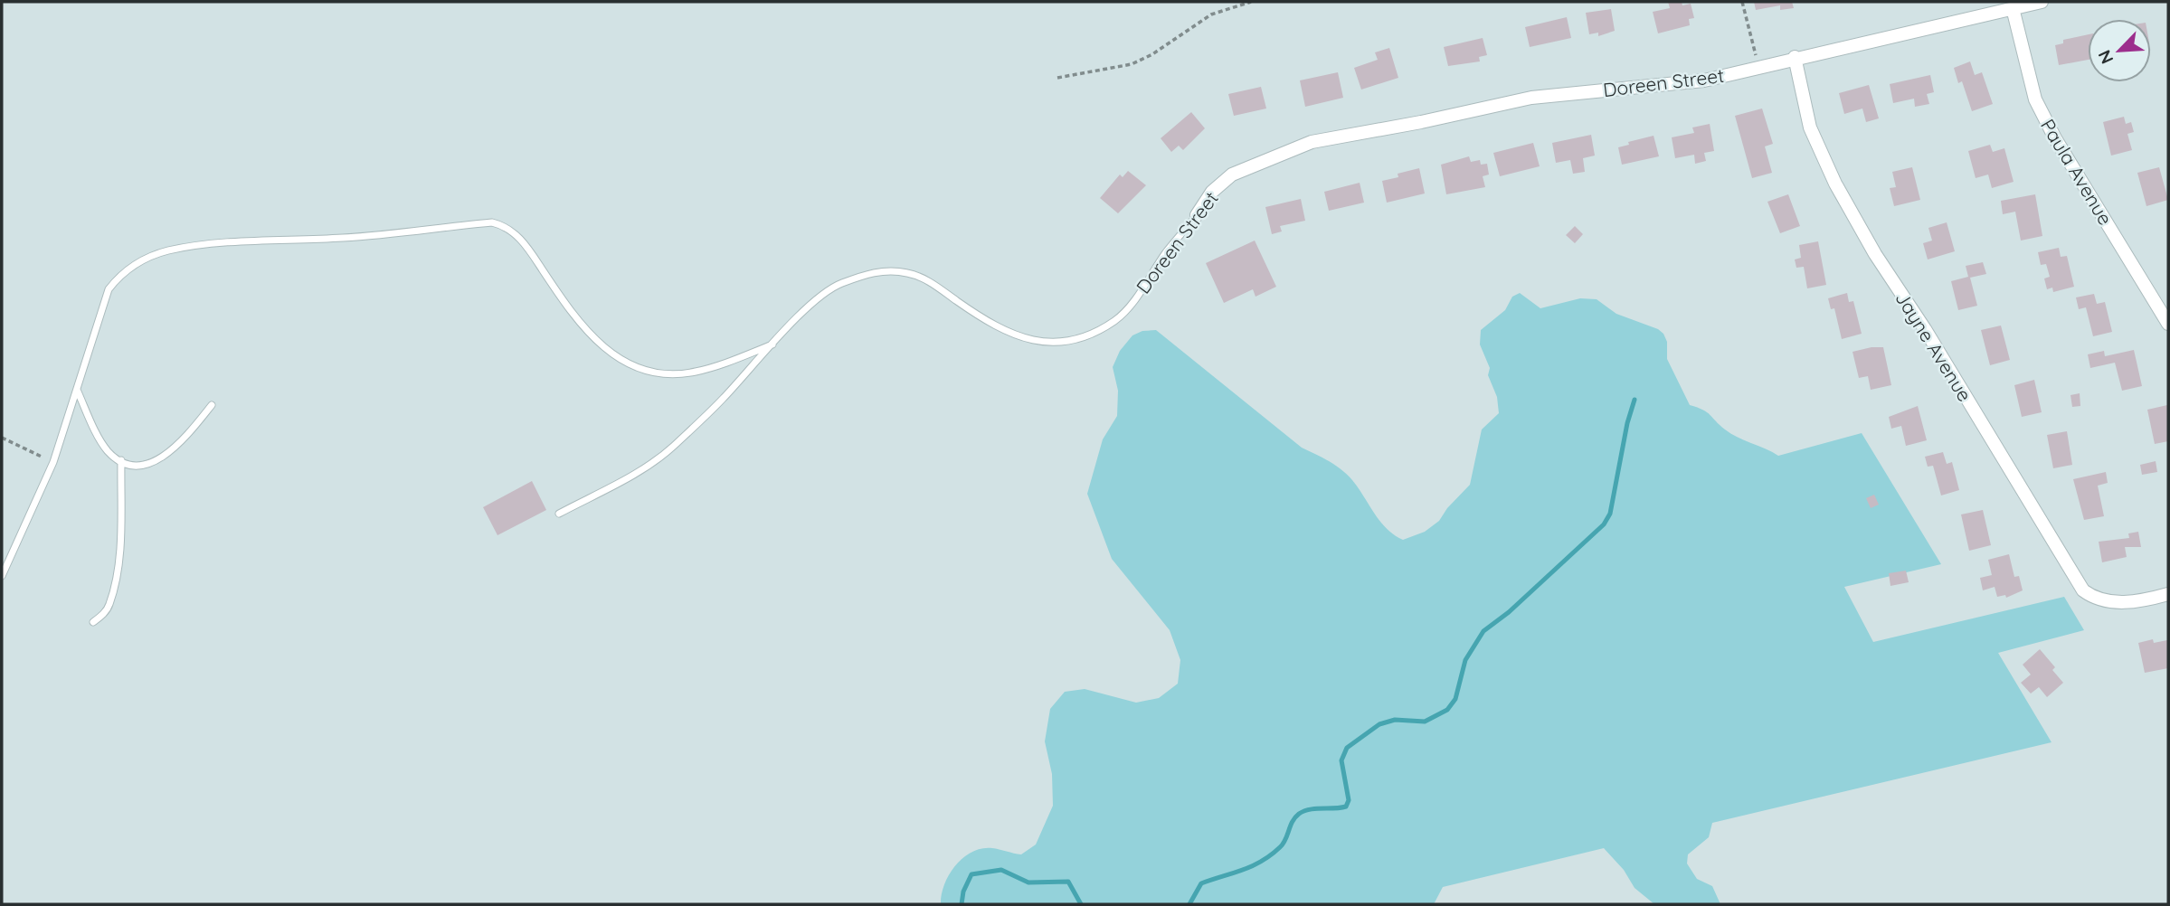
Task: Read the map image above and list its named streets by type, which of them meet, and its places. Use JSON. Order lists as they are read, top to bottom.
{
  "streets": {
    "street": ["Doreen Street", "Paula Avenue", "Jayne Avenue"]
  },
  "crossings": [
    ["Doreen Street", "Paula Avenue"],
    ["Doreen Street", "Jayne Avenue"]
  ],
  "north": "bottom left"
}
